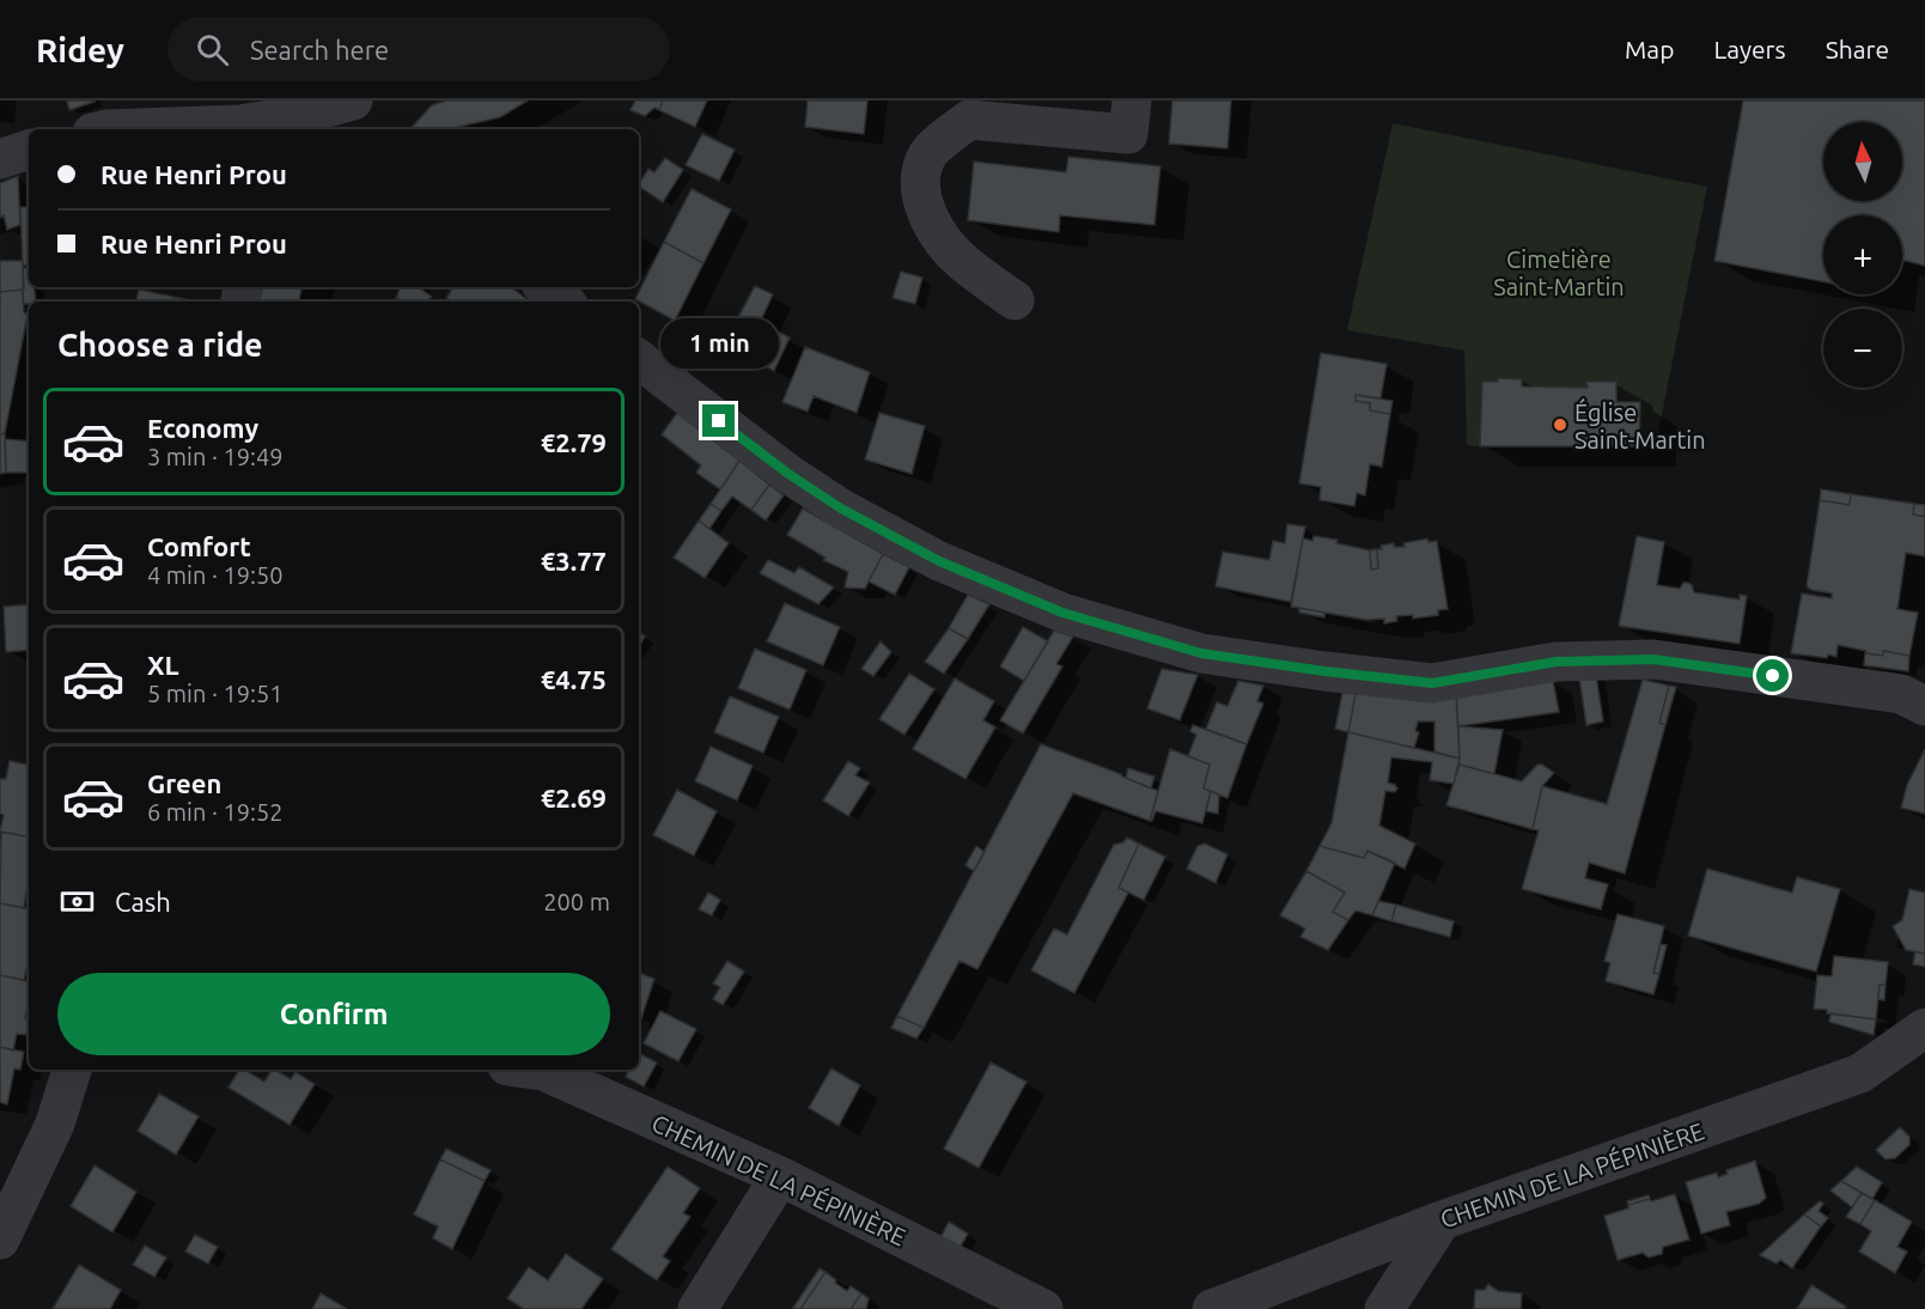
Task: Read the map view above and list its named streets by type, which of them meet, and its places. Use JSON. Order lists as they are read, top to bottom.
{
  "streets": {
    "street": ["CHEMIN DE LA PÉPINIÈRE"]
  },
  "parks": ["Cimetière Saint-Martin"],
  "places": ["Église Saint-Martin"],
  "north": "top",
  "page": {
    "header": "Ridey",
    "search": "Search here",
    "nav": ["Map", "Layers", "Share"],
    "map_buttons": ["+", "−"],
    "banner": ["Rue Henri Prou", "Rue Henri Prou"],
    "heading": "Choose a ride",
    "bubble": "1 min",
    "list": [
      {
        "name": "Economy",
        "note": "3 min · 19:49",
        "value": "€2.79"
      },
      {
        "name": "Comfort",
        "note": "4 min · 19:50",
        "value": "€3.77"
      },
      {
        "name": "XL",
        "note": "5 min · 19:51",
        "value": "€4.75"
      },
      {
        "name": "Green",
        "note": "6 min · 19:52",
        "value": "€2.69"
      }
    ],
    "pay": ["Cash", "200 m"],
    "buttons": "Confirm"
  }
}
